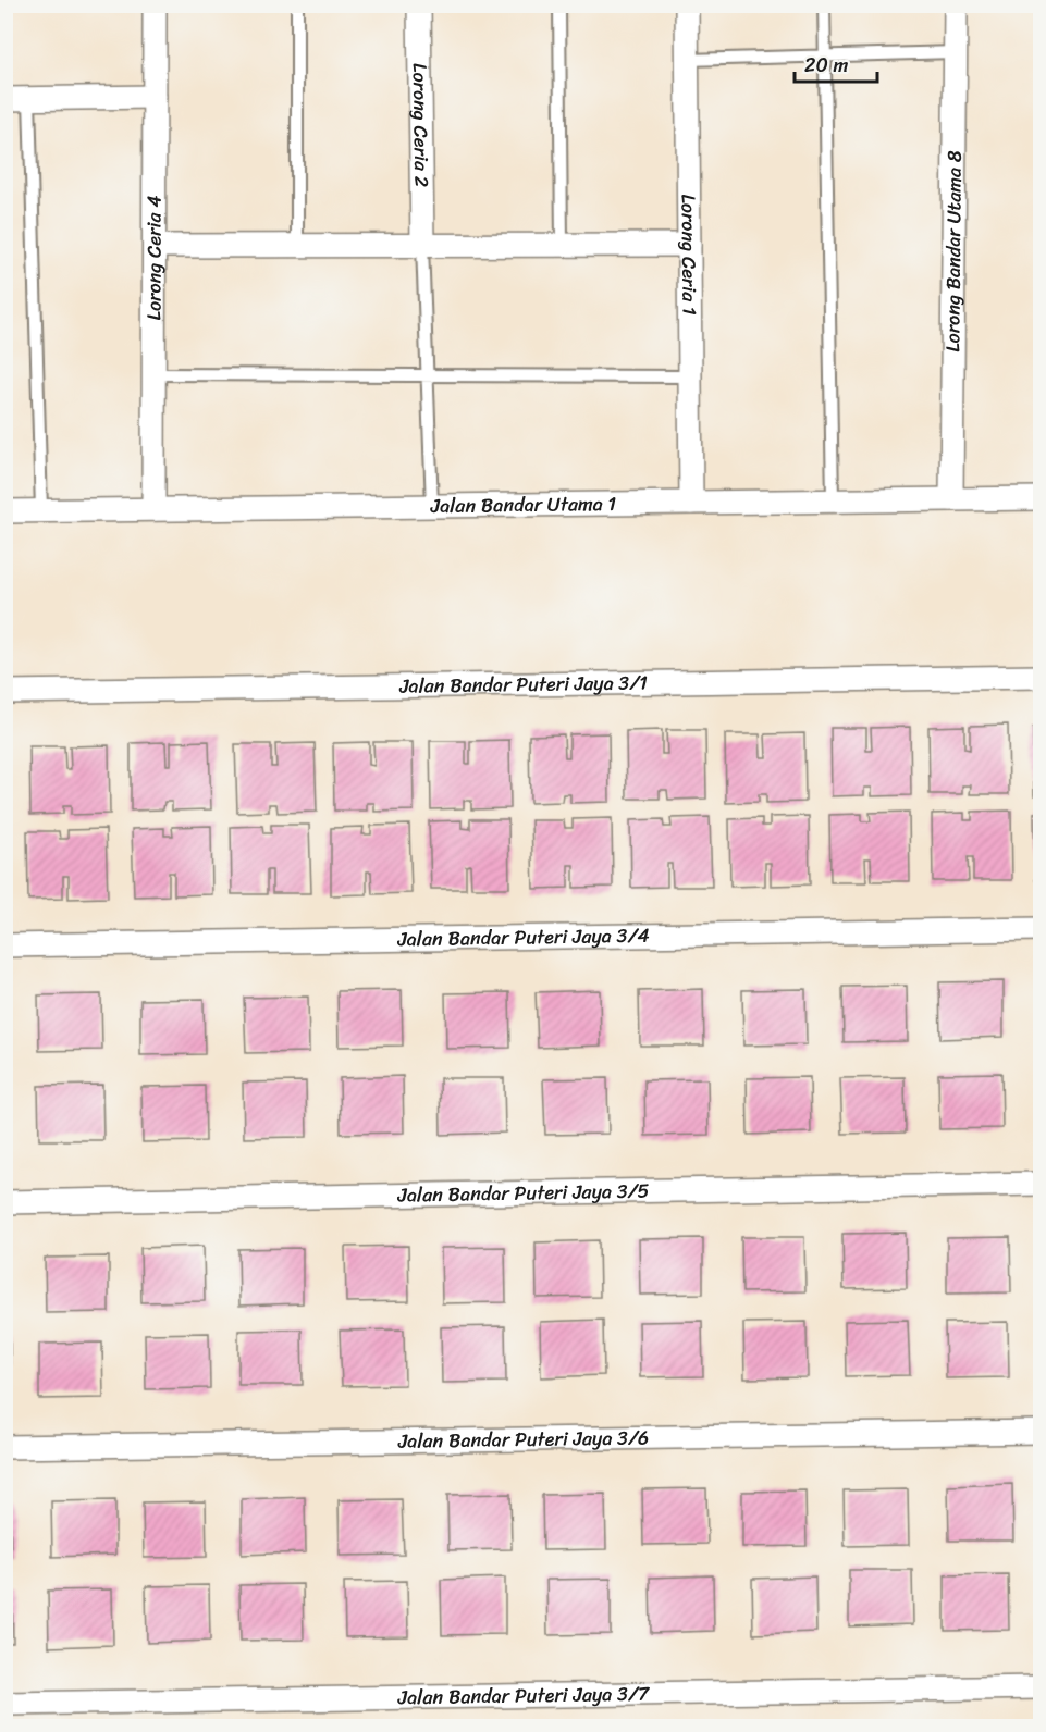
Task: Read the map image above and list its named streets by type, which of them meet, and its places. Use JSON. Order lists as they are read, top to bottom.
{
  "streets": {
    "street": [
      "Lorong Ceria 2",
      "Lorong Bandar Utama 8",
      "Lorong Ceria 1",
      "Lorong Ceria 4",
      "Jalan Bandar Utama 1",
      "Jalan Bandar Puteri Jaya 3/1",
      "Jalan Bandar Puteri Jaya 3/4",
      "Jalan Bandar Puteri Jaya 3/5",
      "Jalan Bandar Puteri Jaya 3/6",
      "Jalan Bandar Puteri Jaya 3/7"
    ]
  },
  "crossings": [
    ["Lorong Bandar Utama 8", "Jalan Bandar Utama 1"],
    ["Lorong Ceria 1", "Jalan Bandar Utama 1"],
    ["Lorong Ceria 4", "Jalan Bandar Utama 1"]
  ],
  "scale_bar": "20 m"
}
